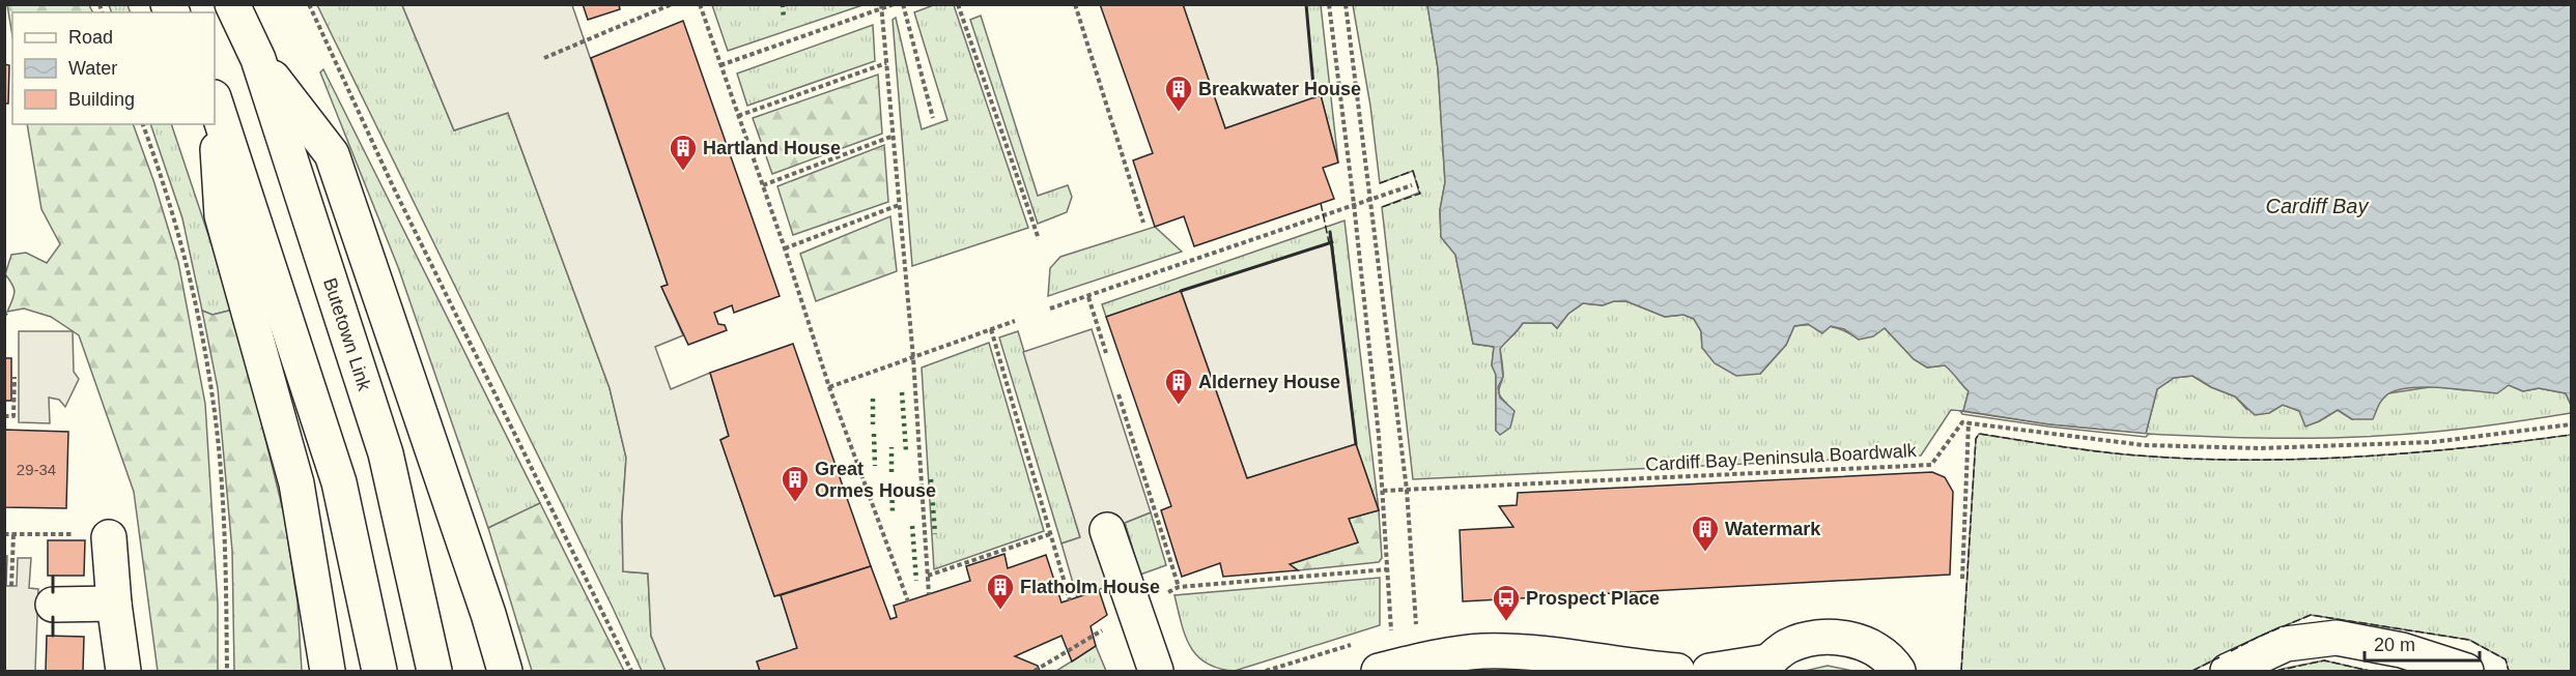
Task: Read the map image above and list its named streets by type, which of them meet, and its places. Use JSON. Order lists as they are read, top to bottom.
{
  "streets": {
    "main road": ["Butetown Link"],
    "path": ["Cardiff Bay Peninsula Boardwalk"]
  },
  "water": ["Cardiff Bay"],
  "places": {
    "building": [
      "Breakwater House",
      "Hartland House",
      "Alderney House",
      "Great Ormes House",
      "Watermark",
      "Flatholm House"
    ],
    "bus stop": ["Prospect Place"]
  },
  "house_numbers": ["29-34"],
  "legend": ["Road", "Water", "Building"],
  "scale_bar": "20 m"
}
